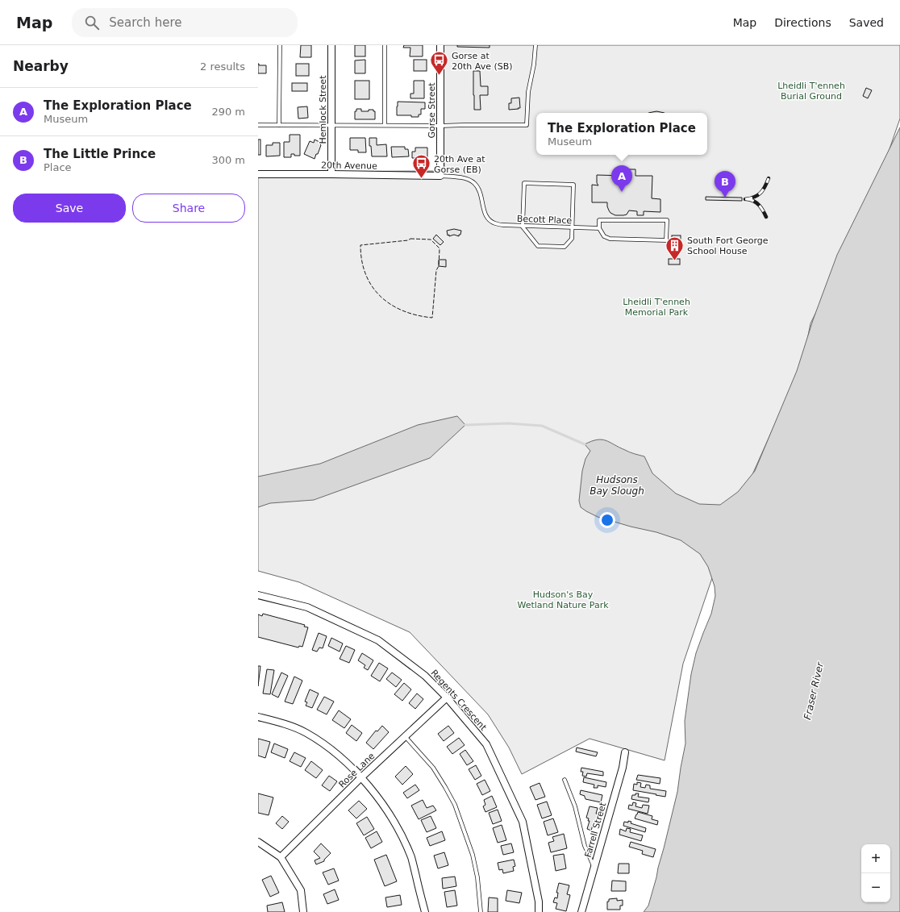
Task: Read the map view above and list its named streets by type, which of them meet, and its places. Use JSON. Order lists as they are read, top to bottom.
{
  "streets": {
    "street": [
      "Hemlock Street",
      "Gorse Street",
      "20th Avenue",
      "Regents Crescent",
      "Rose Lane",
      "Farrell Street"
    ],
    "lane": ["Becott Place"]
  },
  "crossings": [
    ["Hemlock Street", "20th Avenue"],
    ["Gorse Street", "20th Avenue"],
    ["Gorse Street", "Becott Place"],
    ["20th Avenue", "Becott Place"],
    ["Regents Crescent", "Rose Lane"]
  ],
  "water": ["Hudsons Bay Slough", "Fraser River"],
  "parks": ["Lheidli T'enneh Burial Ground", "Lheidli T'enneh Memorial Park", "Hudson's Bay Wetland Nature Park"],
  "places": {
    "bus stop": ["Gorse at 20th Ave (SB)", "20th Ave at Gorse (EB)"],
    "building": ["South Fort George School House"]
  },
  "page": {
    "header": "Map",
    "search": "Search here",
    "nav": ["Map", "Directions", "Saved"],
    "heading": ["Nearby", "2 results"],
    "list": [
      {
        "mark": "A",
        "name": "The Exploration Place",
        "note": "Museum",
        "value": "290 m"
      },
      {
        "mark": "B",
        "name": "The Little Prince",
        "note": "Place",
        "value": "300 m"
      }
    ],
    "popup": ["The Exploration Place", "Museum"],
    "pins": ["A", "B"],
    "buttons": ["Save", "Share"],
    "map_buttons": ["+", "−"]
  }
}
